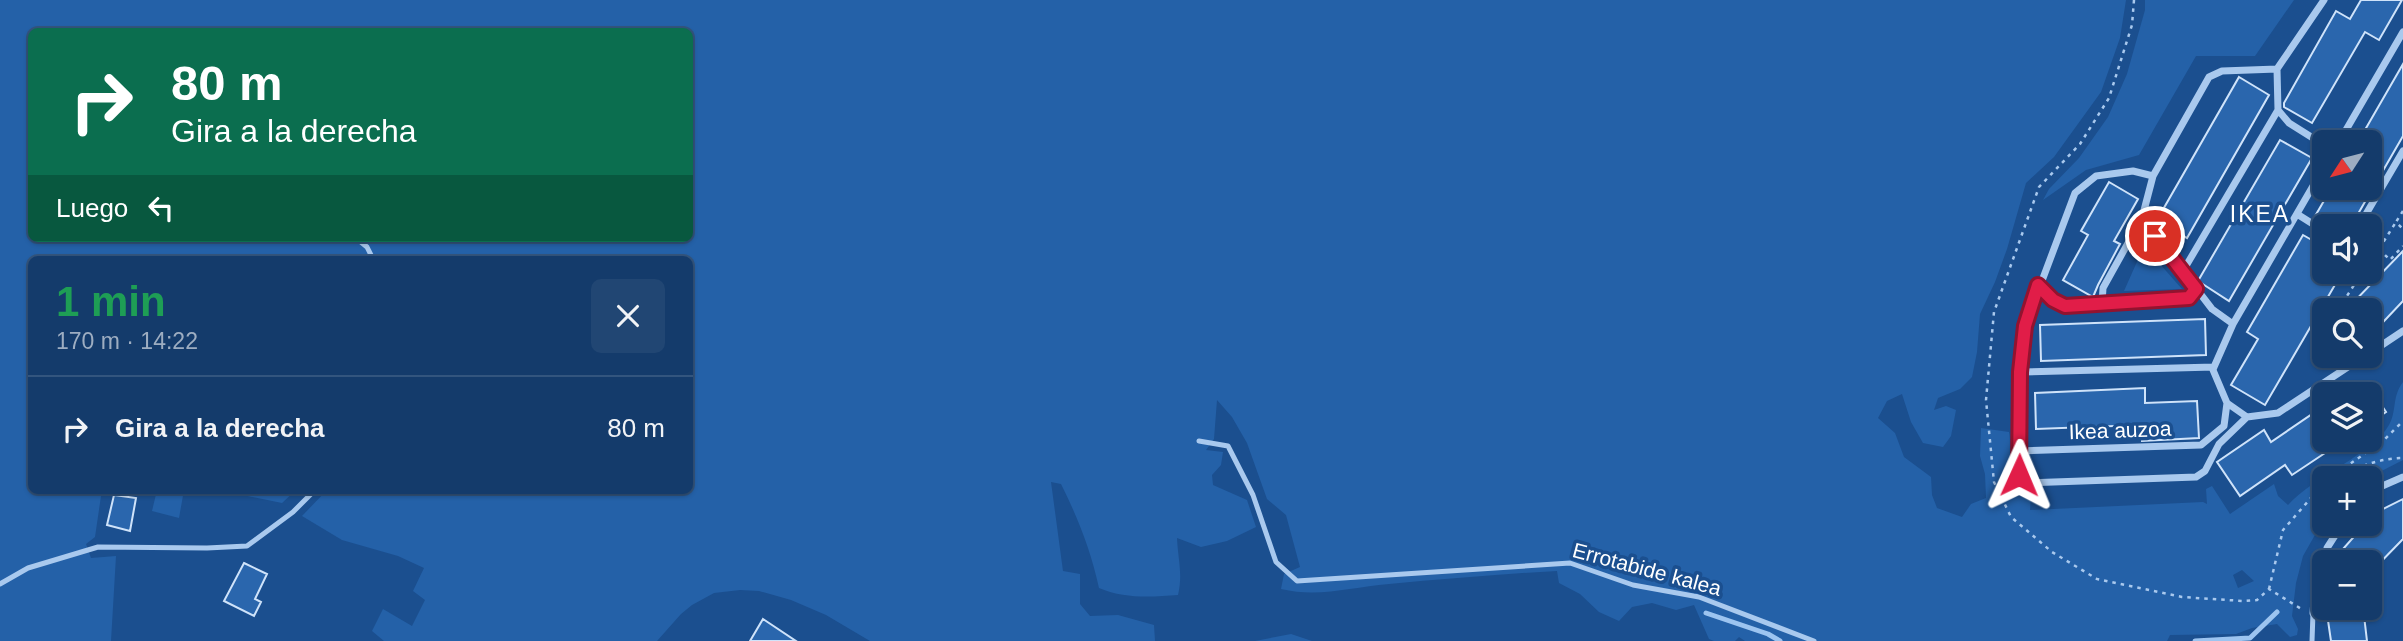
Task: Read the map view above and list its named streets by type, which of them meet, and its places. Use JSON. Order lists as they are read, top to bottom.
{
  "streets": {
    "street": ["Ikea auzoa"],
    "lane": ["Errotabide kalea"]
  },
  "districts": ["IKEA"],
  "north": "bottom left",
  "page": {
    "turn": ["80 m", "Gira a la derecha"],
    "map_buttons": ["+", "−"],
    "then": "Luego",
    "heading": ["1 min", "170 m · 14:22"],
    "list": [
      {
        "name": "Gira a la derecha",
        "value": "80 m"
      }
    ]
  }
}
